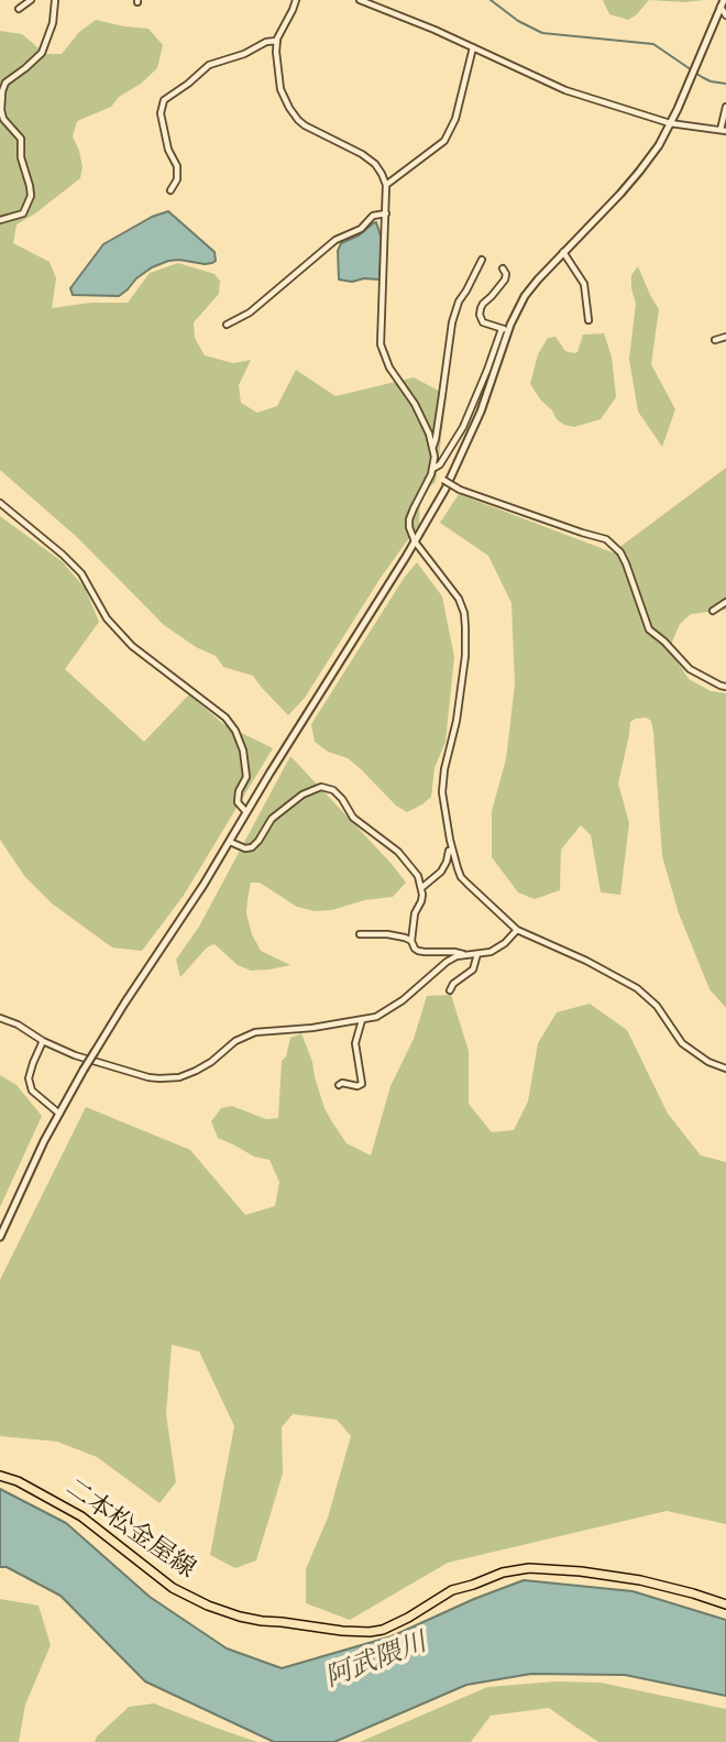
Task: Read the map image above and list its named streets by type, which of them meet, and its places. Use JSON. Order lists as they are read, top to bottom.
{
  "streets": {
    "main road": ["二本松金屋線"]
  },
  "water": ["阿武隈川"]
}
